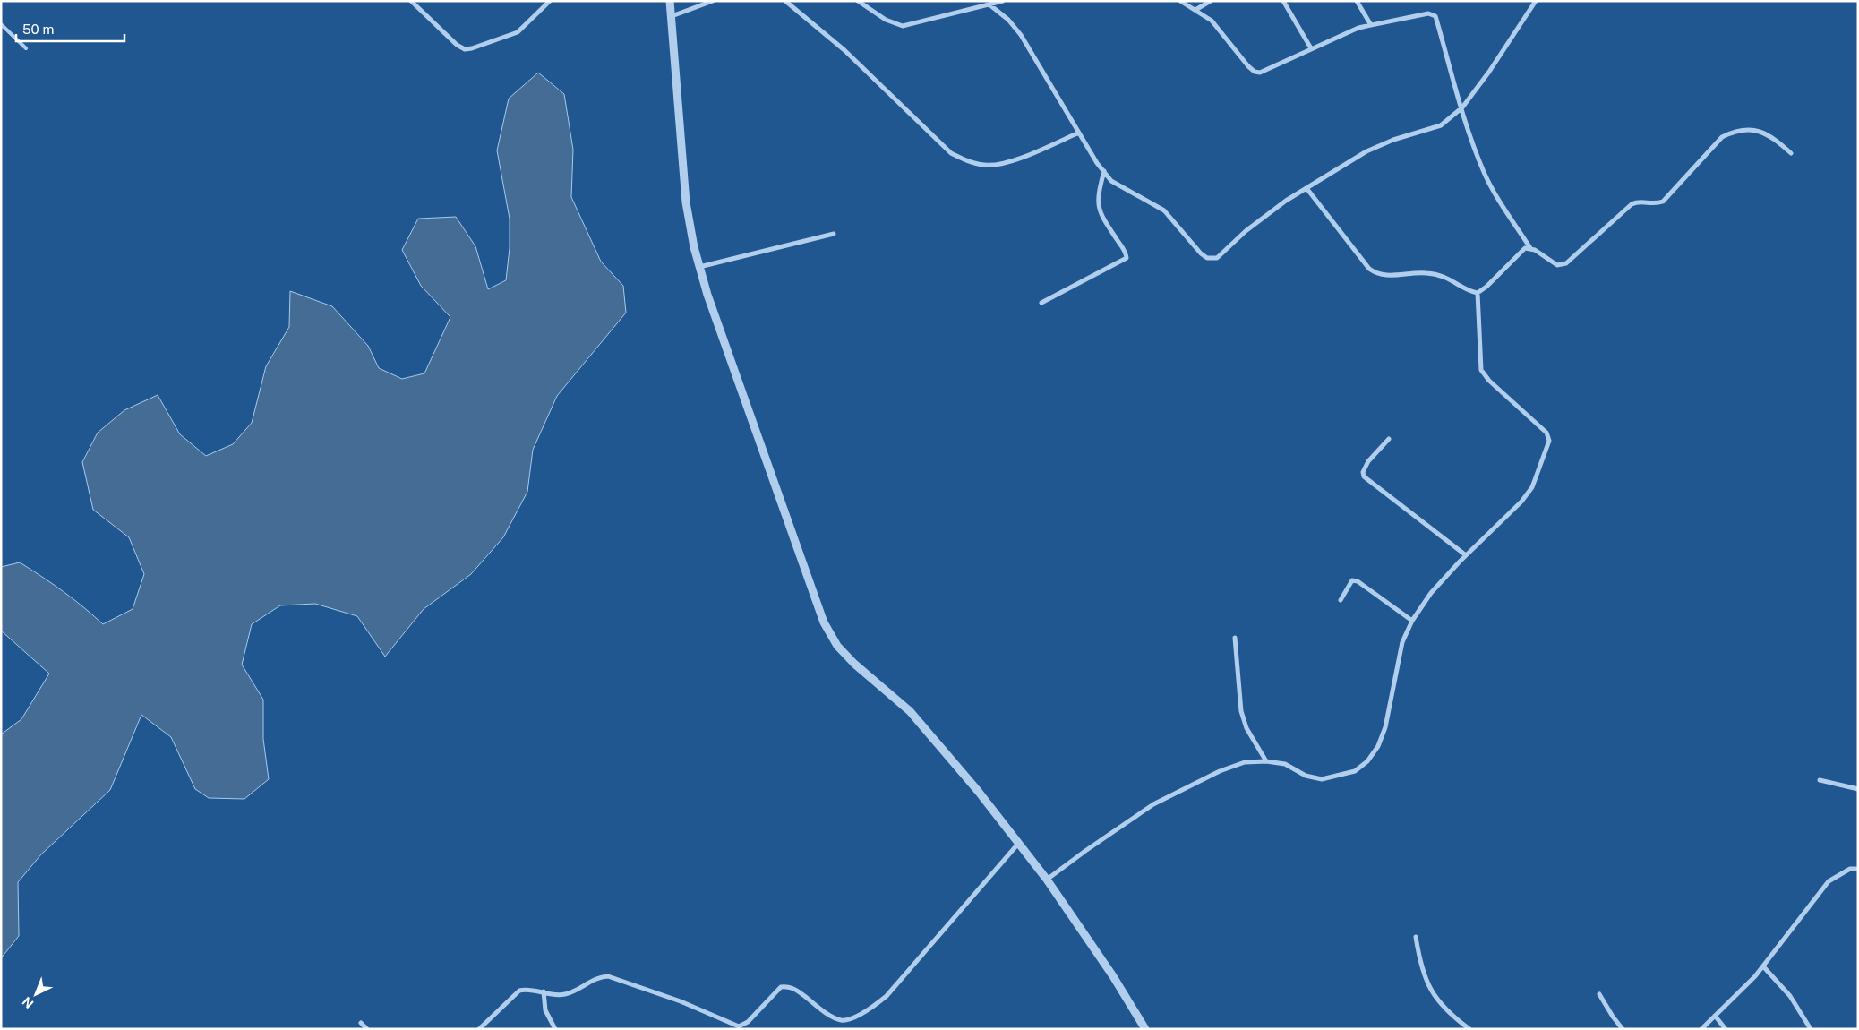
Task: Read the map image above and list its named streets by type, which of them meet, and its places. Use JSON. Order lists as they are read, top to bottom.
{
  "scale_bar": "50 m",
  "north": "bottom left"
}
